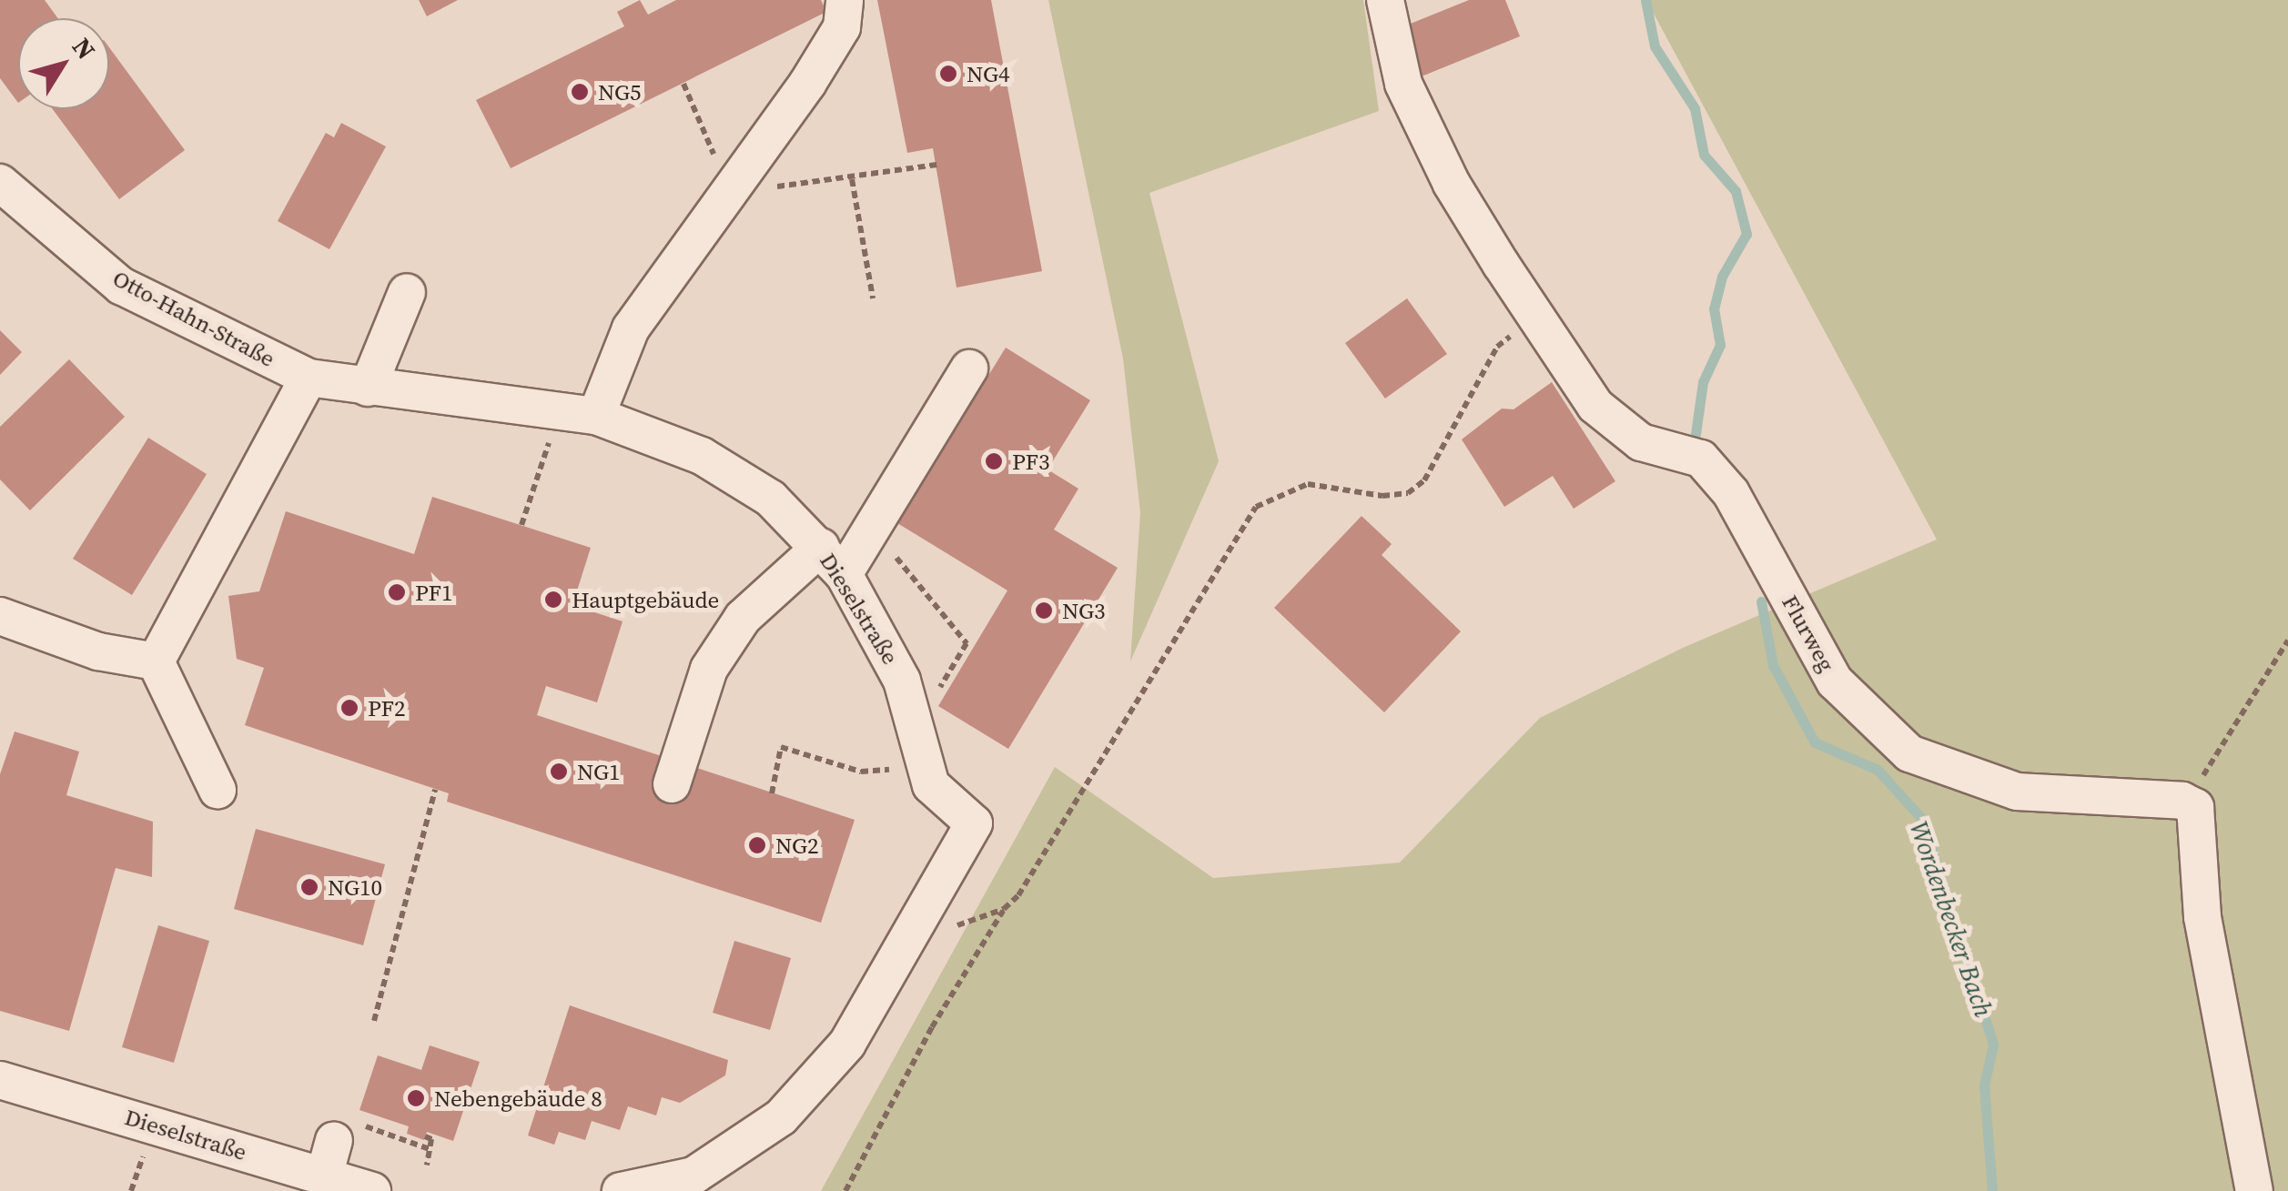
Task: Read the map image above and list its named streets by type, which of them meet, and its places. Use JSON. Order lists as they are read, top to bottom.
{
  "streets": {
    "street": ["Otto-Hahn-Straße", "Dieselstraße", "Flurweg"]
  },
  "crossings": [
    ["Otto-Hahn-Straße", "Dieselstraße"]
  ],
  "water": ["Wordenbecker Bach"],
  "places": [
    "NG4",
    "NG5",
    "PF3",
    "PF1",
    "Hauptgebäude",
    "NG3",
    "PF2",
    "NG1",
    "NG2",
    "NG10",
    "Nebengebäude 8"
  ],
  "north": "top right"
}
